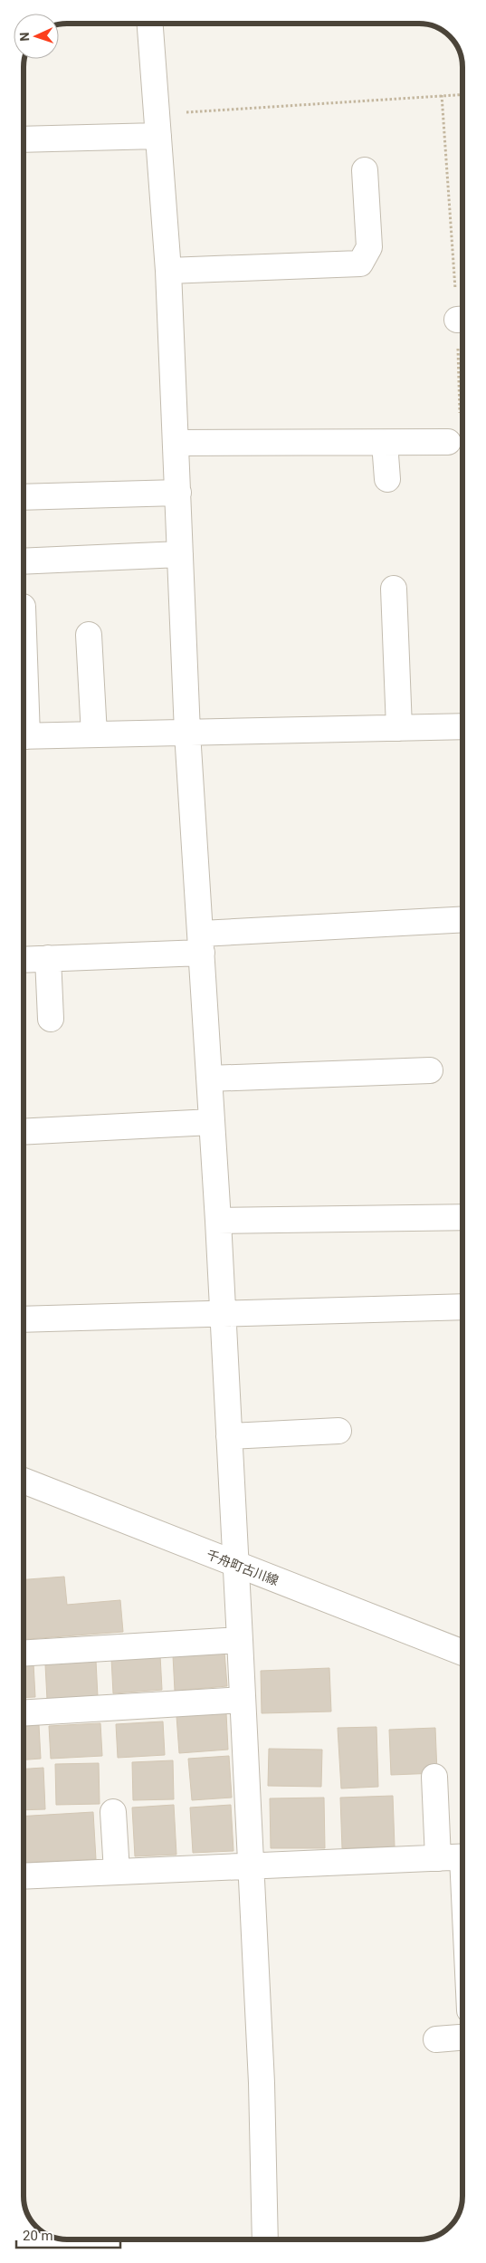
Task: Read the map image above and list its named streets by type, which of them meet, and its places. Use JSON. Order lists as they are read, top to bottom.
{
  "streets": {
    "street": ["千舟町古川線"]
  },
  "scale_bar": "20 m",
  "north": "left"
}
